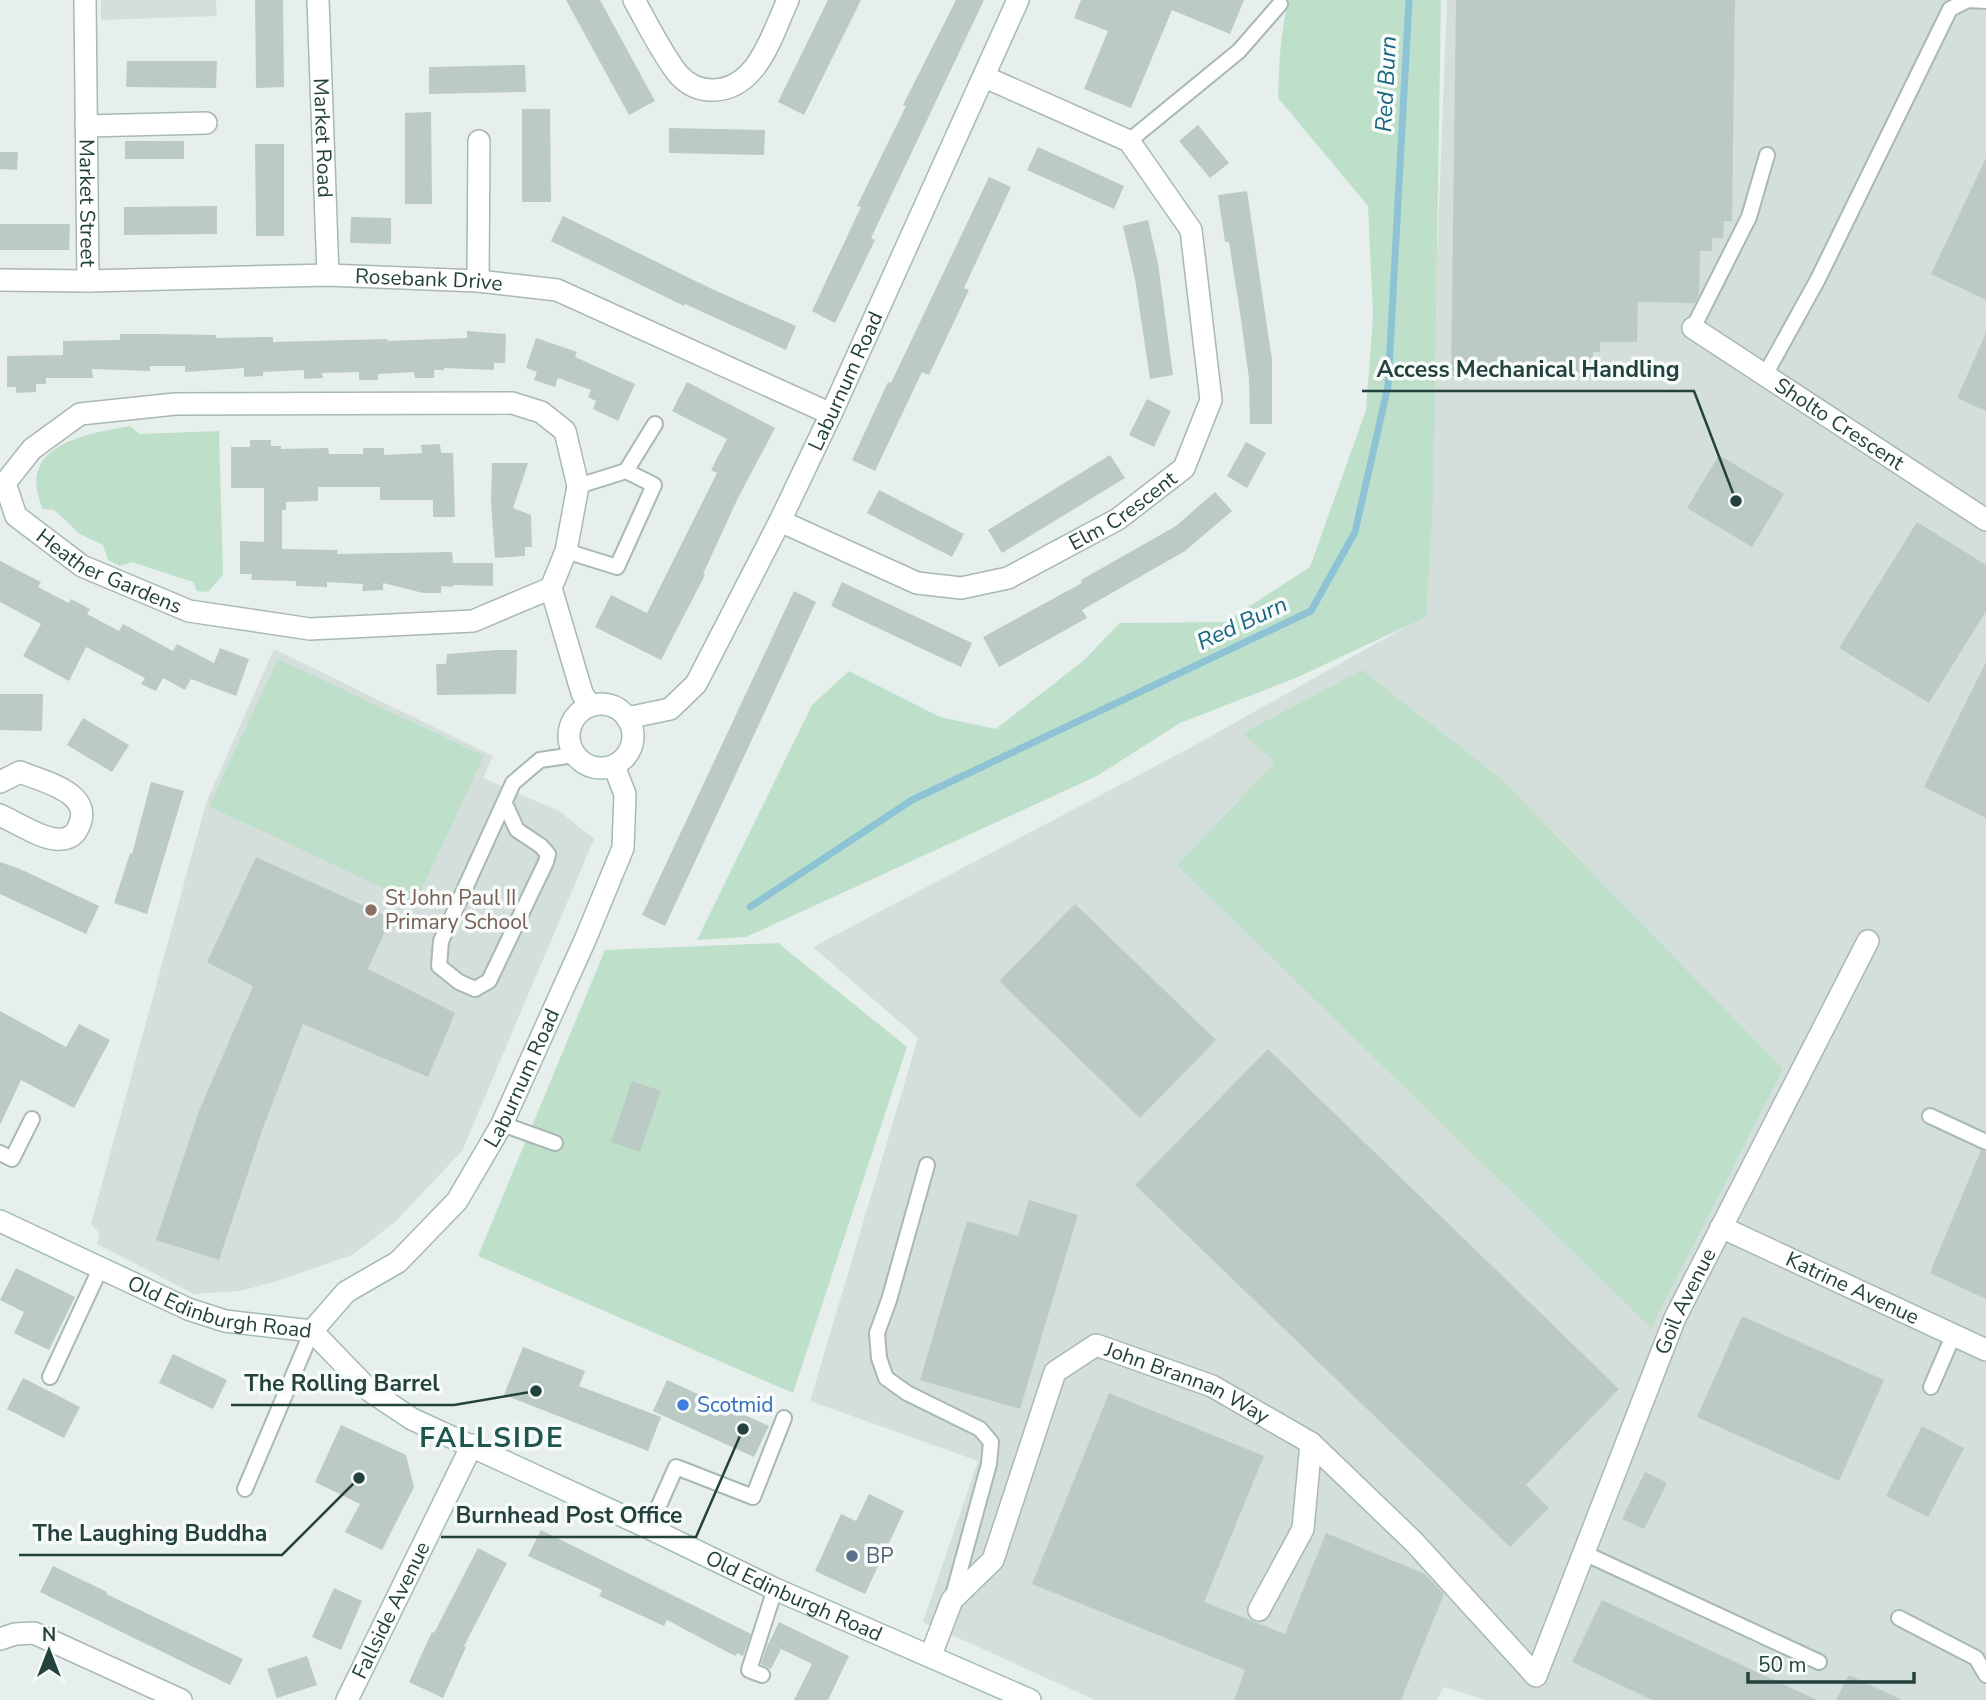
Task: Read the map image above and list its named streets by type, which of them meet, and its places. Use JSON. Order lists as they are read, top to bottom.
{
  "streets": {
    "street": [
      "Market Road",
      "Market Street",
      "Rosebank Drive",
      "Laburnum Road",
      "Sholto Crescent",
      "Elm Crescent",
      "Heather Gardens",
      "Katrine Avenue",
      "Goil Avenue",
      "Old Edinburgh Road",
      "John Brannan Way",
      "Fallside Avenue"
    ]
  },
  "crossings": [
    ["Market Road", "Rosebank Drive"],
    ["Market Street", "Rosebank Drive"],
    ["Rosebank Drive", "Laburnum Road"],
    ["Laburnum Road", "Elm Crescent"],
    ["Laburnum Road", "Old Edinburgh Road"],
    ["Katrine Avenue", "Goil Avenue"],
    ["Goil Avenue", "John Brannan Way"],
    ["Old Edinburgh Road", "John Brannan Way"],
    ["Old Edinburgh Road", "Fallside Avenue"]
  ],
  "districts": ["FALLSIDE"],
  "water": ["Red Burn"],
  "places": [
    "Access Mechanical Handling",
    "St John Paul II Primary School",
    "The Rolling Barrel",
    "Scotmid",
    "Burnhead Post Office",
    "The Laughing Buddha",
    "BP"
  ],
  "scale_bar": "50 m",
  "north": "top"
}
